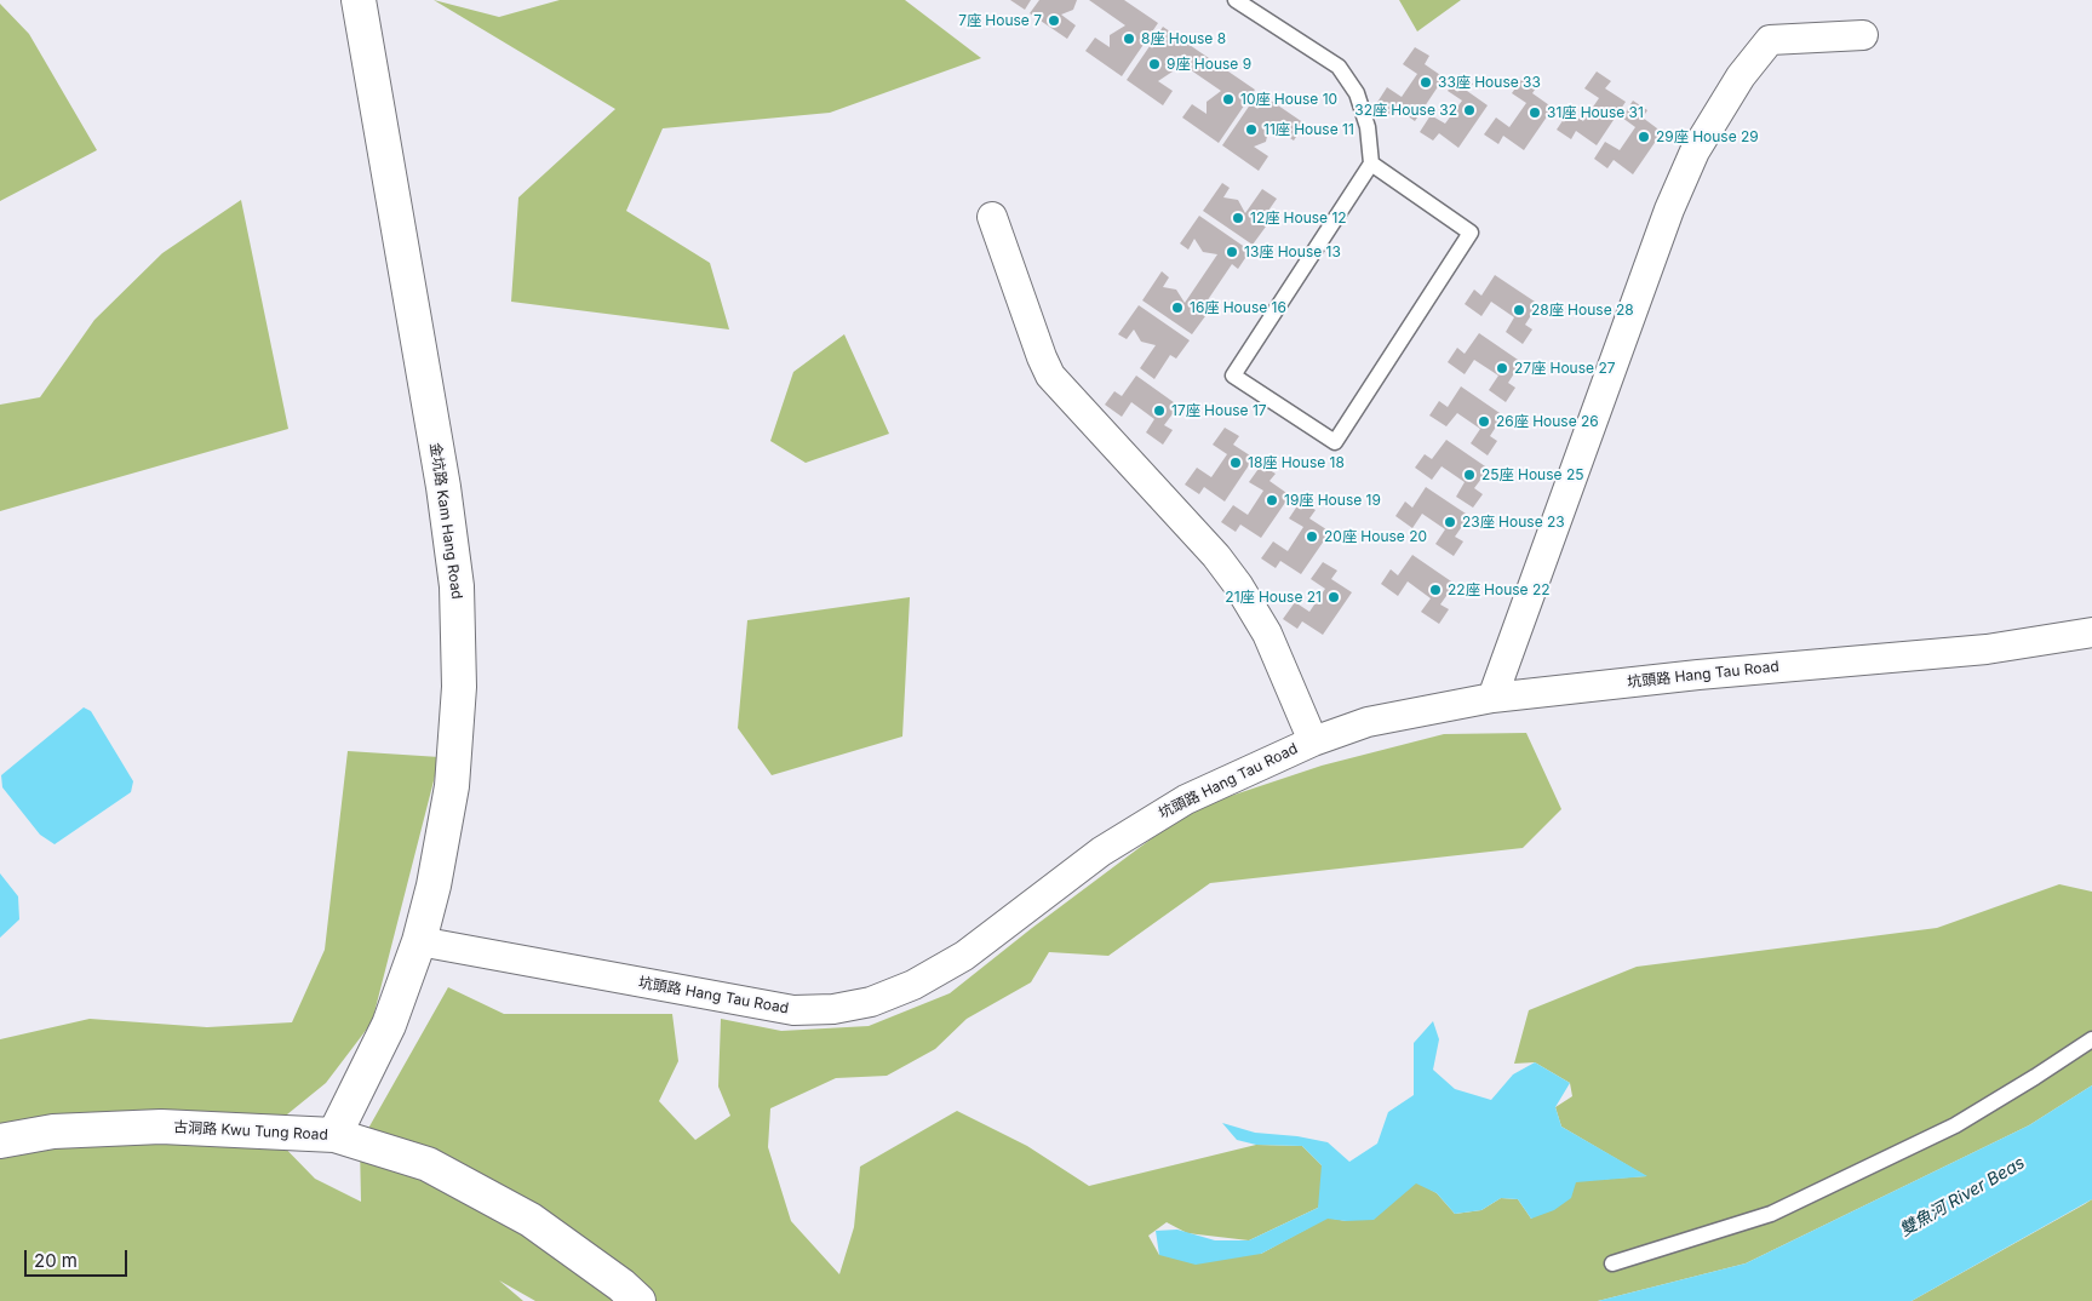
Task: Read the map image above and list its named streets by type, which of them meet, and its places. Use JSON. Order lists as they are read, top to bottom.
{
  "streets": {
    "street": ["金坑路 Kam Hang Road", "坑頭路 Hang Tau Road", "古洞路 Kwu Tung Road"]
  },
  "crossings": [
    ["金坑路 Kam Hang Road", "坑頭路 Hang Tau Road"],
    ["金坑路 Kam Hang Road", "古洞路 Kwu Tung Road"]
  ],
  "water": ["雙魚河 River Beas"],
  "places": [
    "7座 House 7",
    "8座 House 8",
    "9座 House 9",
    "33座 House 33",
    "10座 House 10",
    "32座 House 32",
    "31座 House 31",
    "11座 House 11",
    "29座 House 29",
    "12座 House 12",
    "13座 House 13",
    "16座 House 16",
    "28座 House 28",
    "27座 House 27",
    "17座 House 17",
    "26座 House 26",
    "18座 House 18",
    "25座 House 25",
    "19座 House 19",
    "23座 House 23",
    "20座 House 20",
    "22座 House 22",
    "21座 House 21"
  ],
  "scale_bar": "20 m"
}
